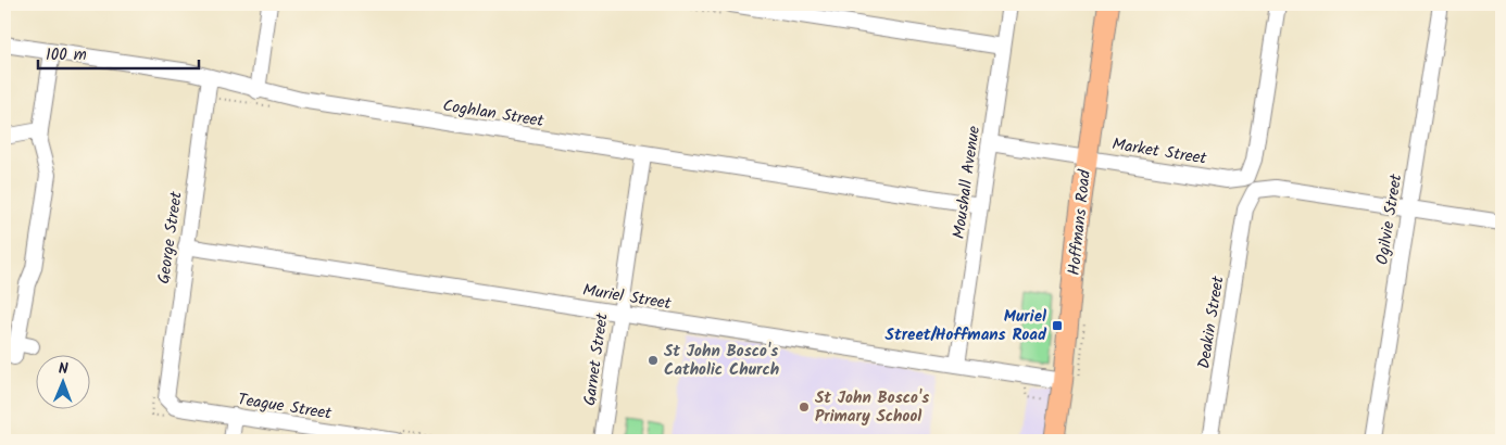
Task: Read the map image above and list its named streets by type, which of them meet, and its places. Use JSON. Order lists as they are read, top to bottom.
{
  "streets": {
    "main road": ["Hoffmans Road"],
    "street": [
      "Coghlan Street",
      "Market Street",
      "Moushall Avenue",
      "Ogilvie Street",
      "George Street",
      "Muriel Street",
      "Deakin Street",
      "Garnet Street",
      "Teague Street"
    ]
  },
  "crossings": [
    ["Coghlan Street", "Moushall Avenue"],
    ["Coghlan Street", "George Street"],
    ["Coghlan Street", "Garnet Street"],
    ["Market Street", "Moushall Avenue"],
    ["Market Street", "Ogilvie Street"],
    ["Market Street", "Hoffmans Road"],
    ["Market Street", "Deakin Street"],
    ["Moushall Avenue", "Muriel Street"],
    ["Hoffmans Road", "Muriel Street"],
    ["George Street", "Muriel Street"],
    ["George Street", "Teague Street"],
    ["Muriel Street", "Garnet Street"]
  ],
  "places": {
    "transit": ["Muriel Street/Hoffmans Road"],
    "other": ["St John Bosco's Catholic Church", "St John Bosco's Primary School"]
  },
  "scale_bar": "100 m",
  "north": "top"
}
